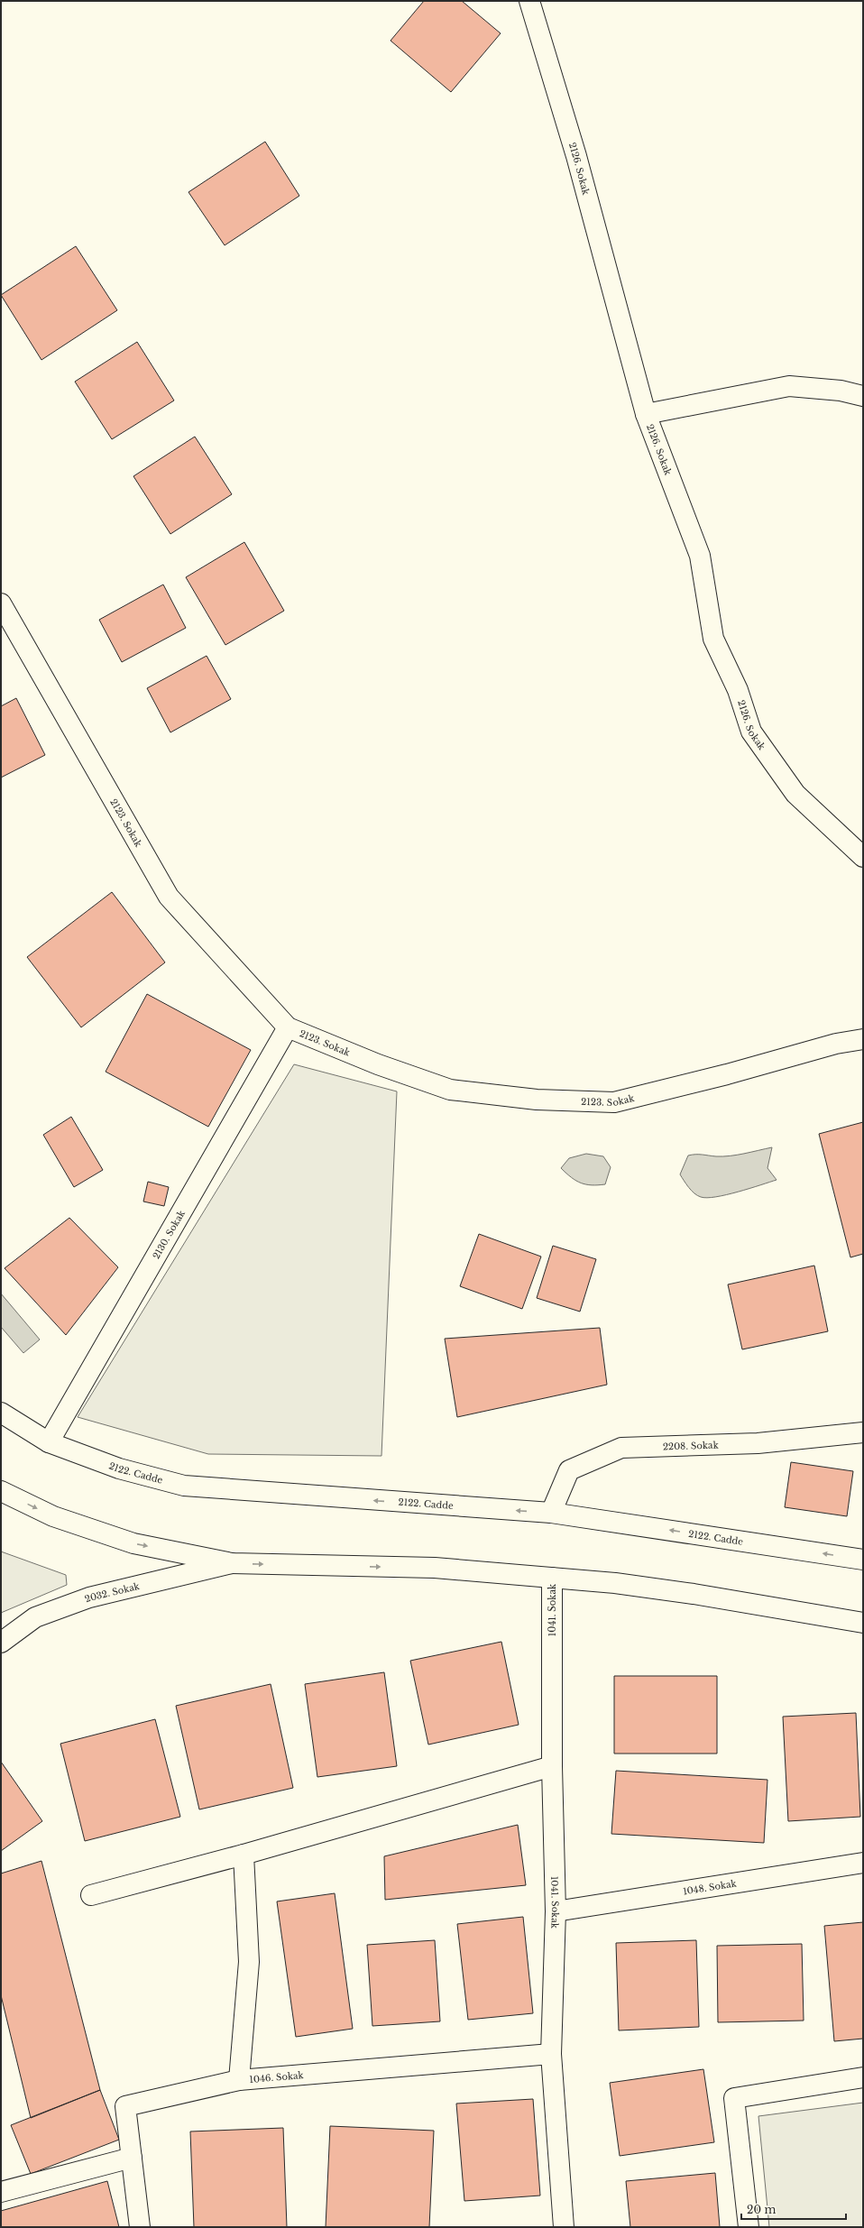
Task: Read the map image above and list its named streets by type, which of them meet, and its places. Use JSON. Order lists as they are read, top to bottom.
{
  "streets": {
    "main road": [
      "2126. Sokak",
      "2123. Sokak",
      "2130. Sokak",
      "2208. Sokak",
      "2122. Cadde",
      "2032. Sokak",
      "1041. Sokak",
      "1048. Sokak",
      "1046. Sokak"
    ]
  },
  "crossings": [
    ["2123. Sokak", "2130. Sokak"],
    ["2130. Sokak", "2122. Cadde"],
    ["2208. Sokak", "2122. Cadde"],
    ["1041. Sokak", "1048. Sokak"],
    ["1041. Sokak", "1046. Sokak"]
  ],
  "scale_bar": "20 m"
}
